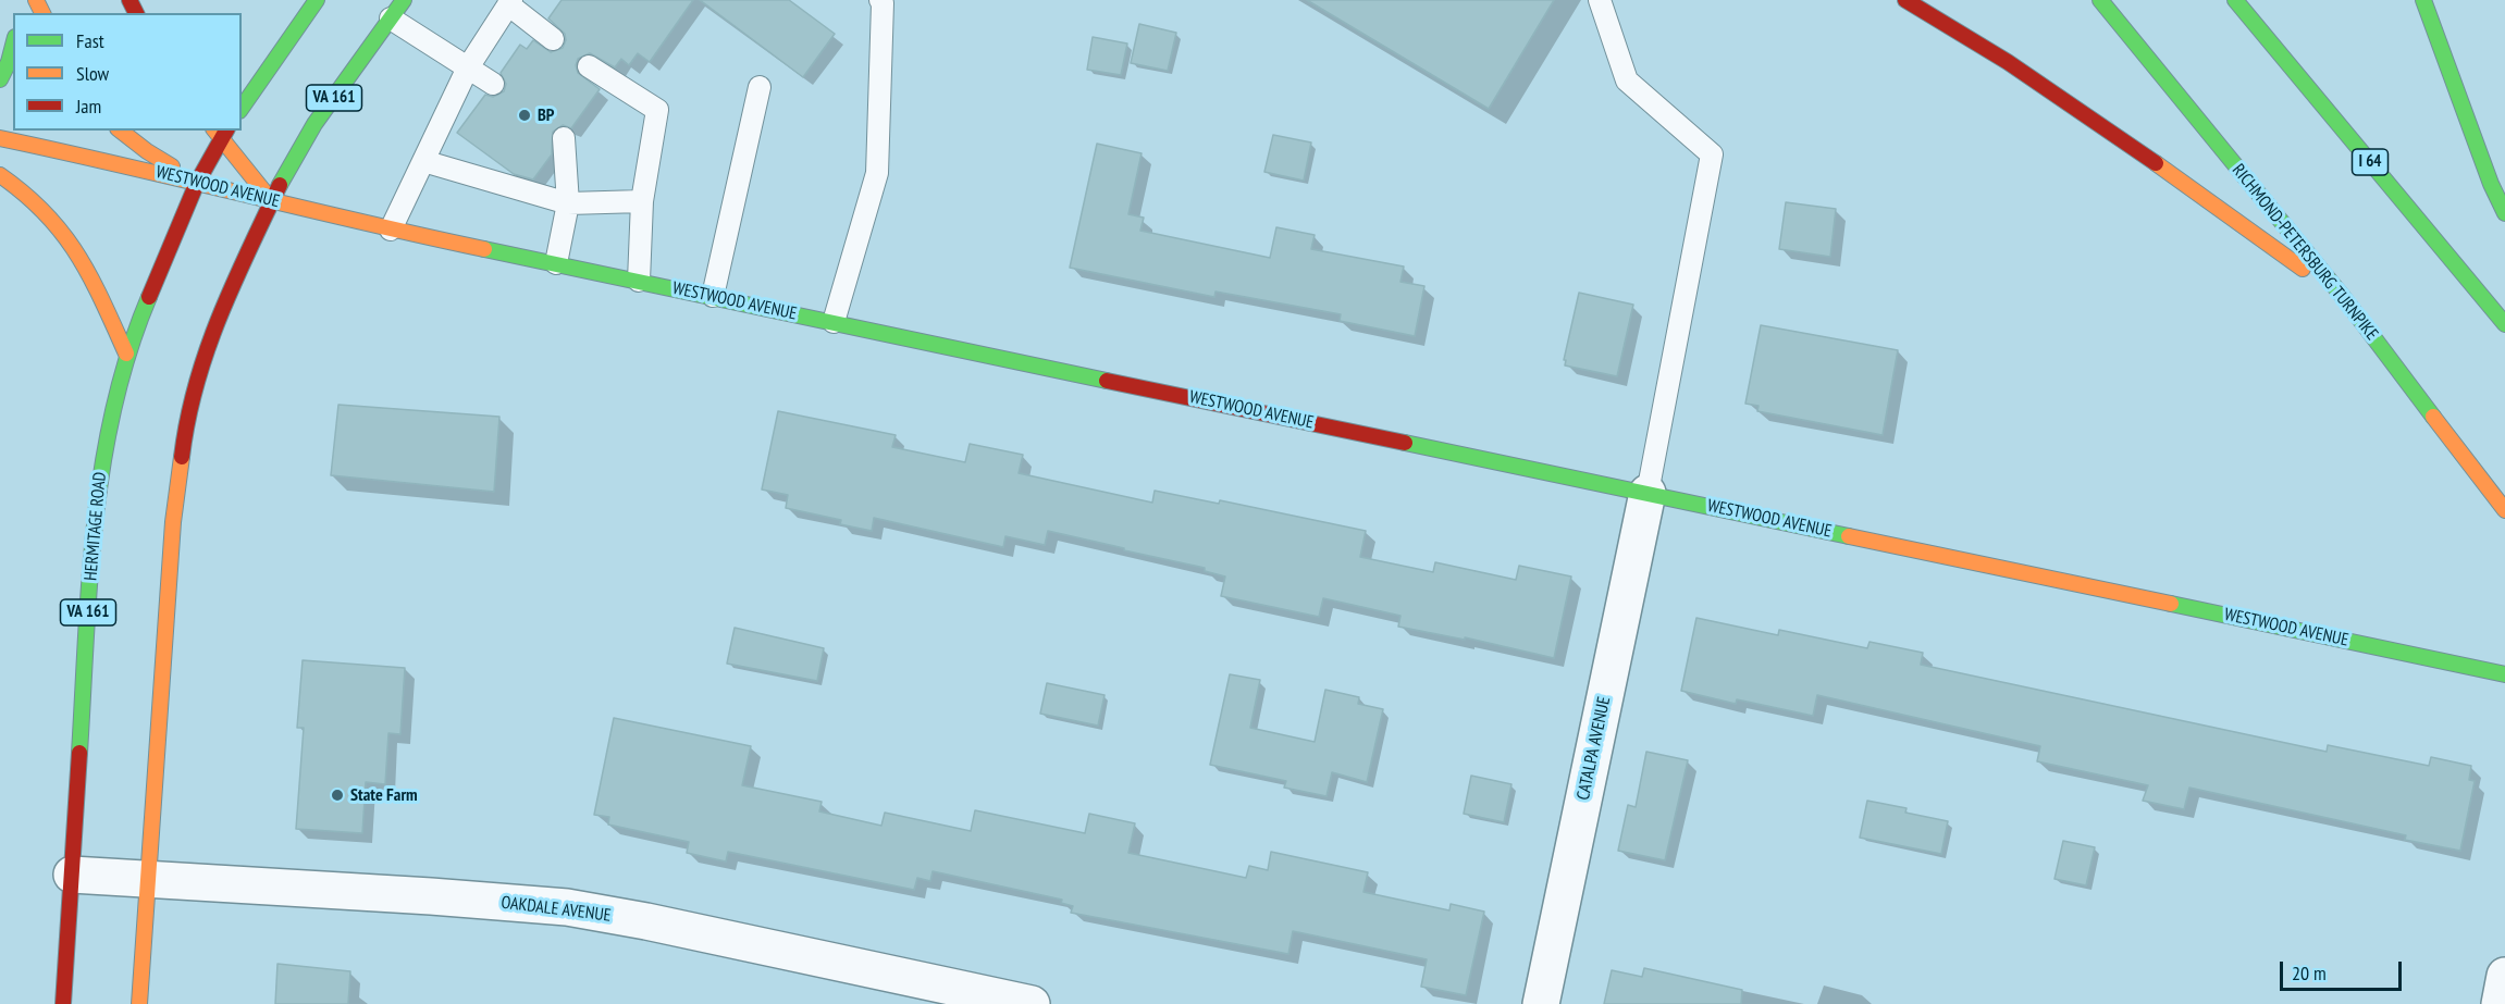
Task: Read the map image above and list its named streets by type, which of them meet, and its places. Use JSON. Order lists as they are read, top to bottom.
{
  "streets": {
    "main road": [
      "VA 161",
      "I 64",
      "WESTWOOD AVENUE",
      "RICHMOND-PETERSBURG TURNPIKE",
      "HERMITAGE ROAD"
    ],
    "street": ["CATALPA AVENUE", "OAKDALE AVENUE"]
  },
  "crossings": [
    ["VA 161", "WESTWOOD AVENUE"],
    ["VA 161", "HERMITAGE ROAD"],
    ["VA 161", "OAKDALE AVENUE"],
    ["WESTWOOD AVENUE", "HERMITAGE ROAD"],
    ["WESTWOOD AVENUE", "CATALPA AVENUE"],
    ["HERMITAGE ROAD", "OAKDALE AVENUE"]
  ],
  "places": ["BP", "State Farm"],
  "legend": ["Fast", "Slow", "Jam"],
  "scale_bar": "20 m"
}
